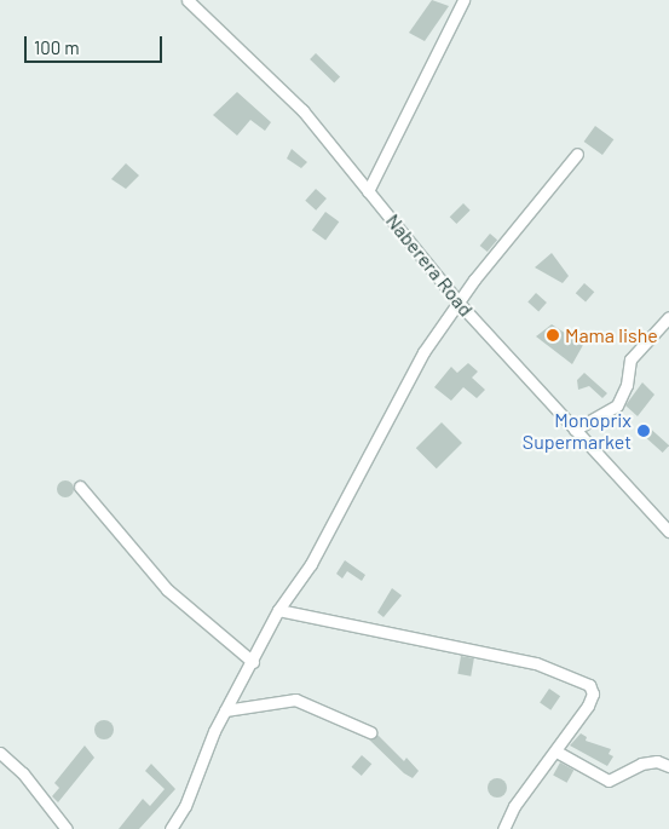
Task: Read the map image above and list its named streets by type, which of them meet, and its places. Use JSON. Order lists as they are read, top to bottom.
{
  "streets": {
    "street": ["Naberera Road"]
  },
  "places": ["Mama lishe", "Monoprix Supermarket"],
  "scale_bar": "100 m"
}
